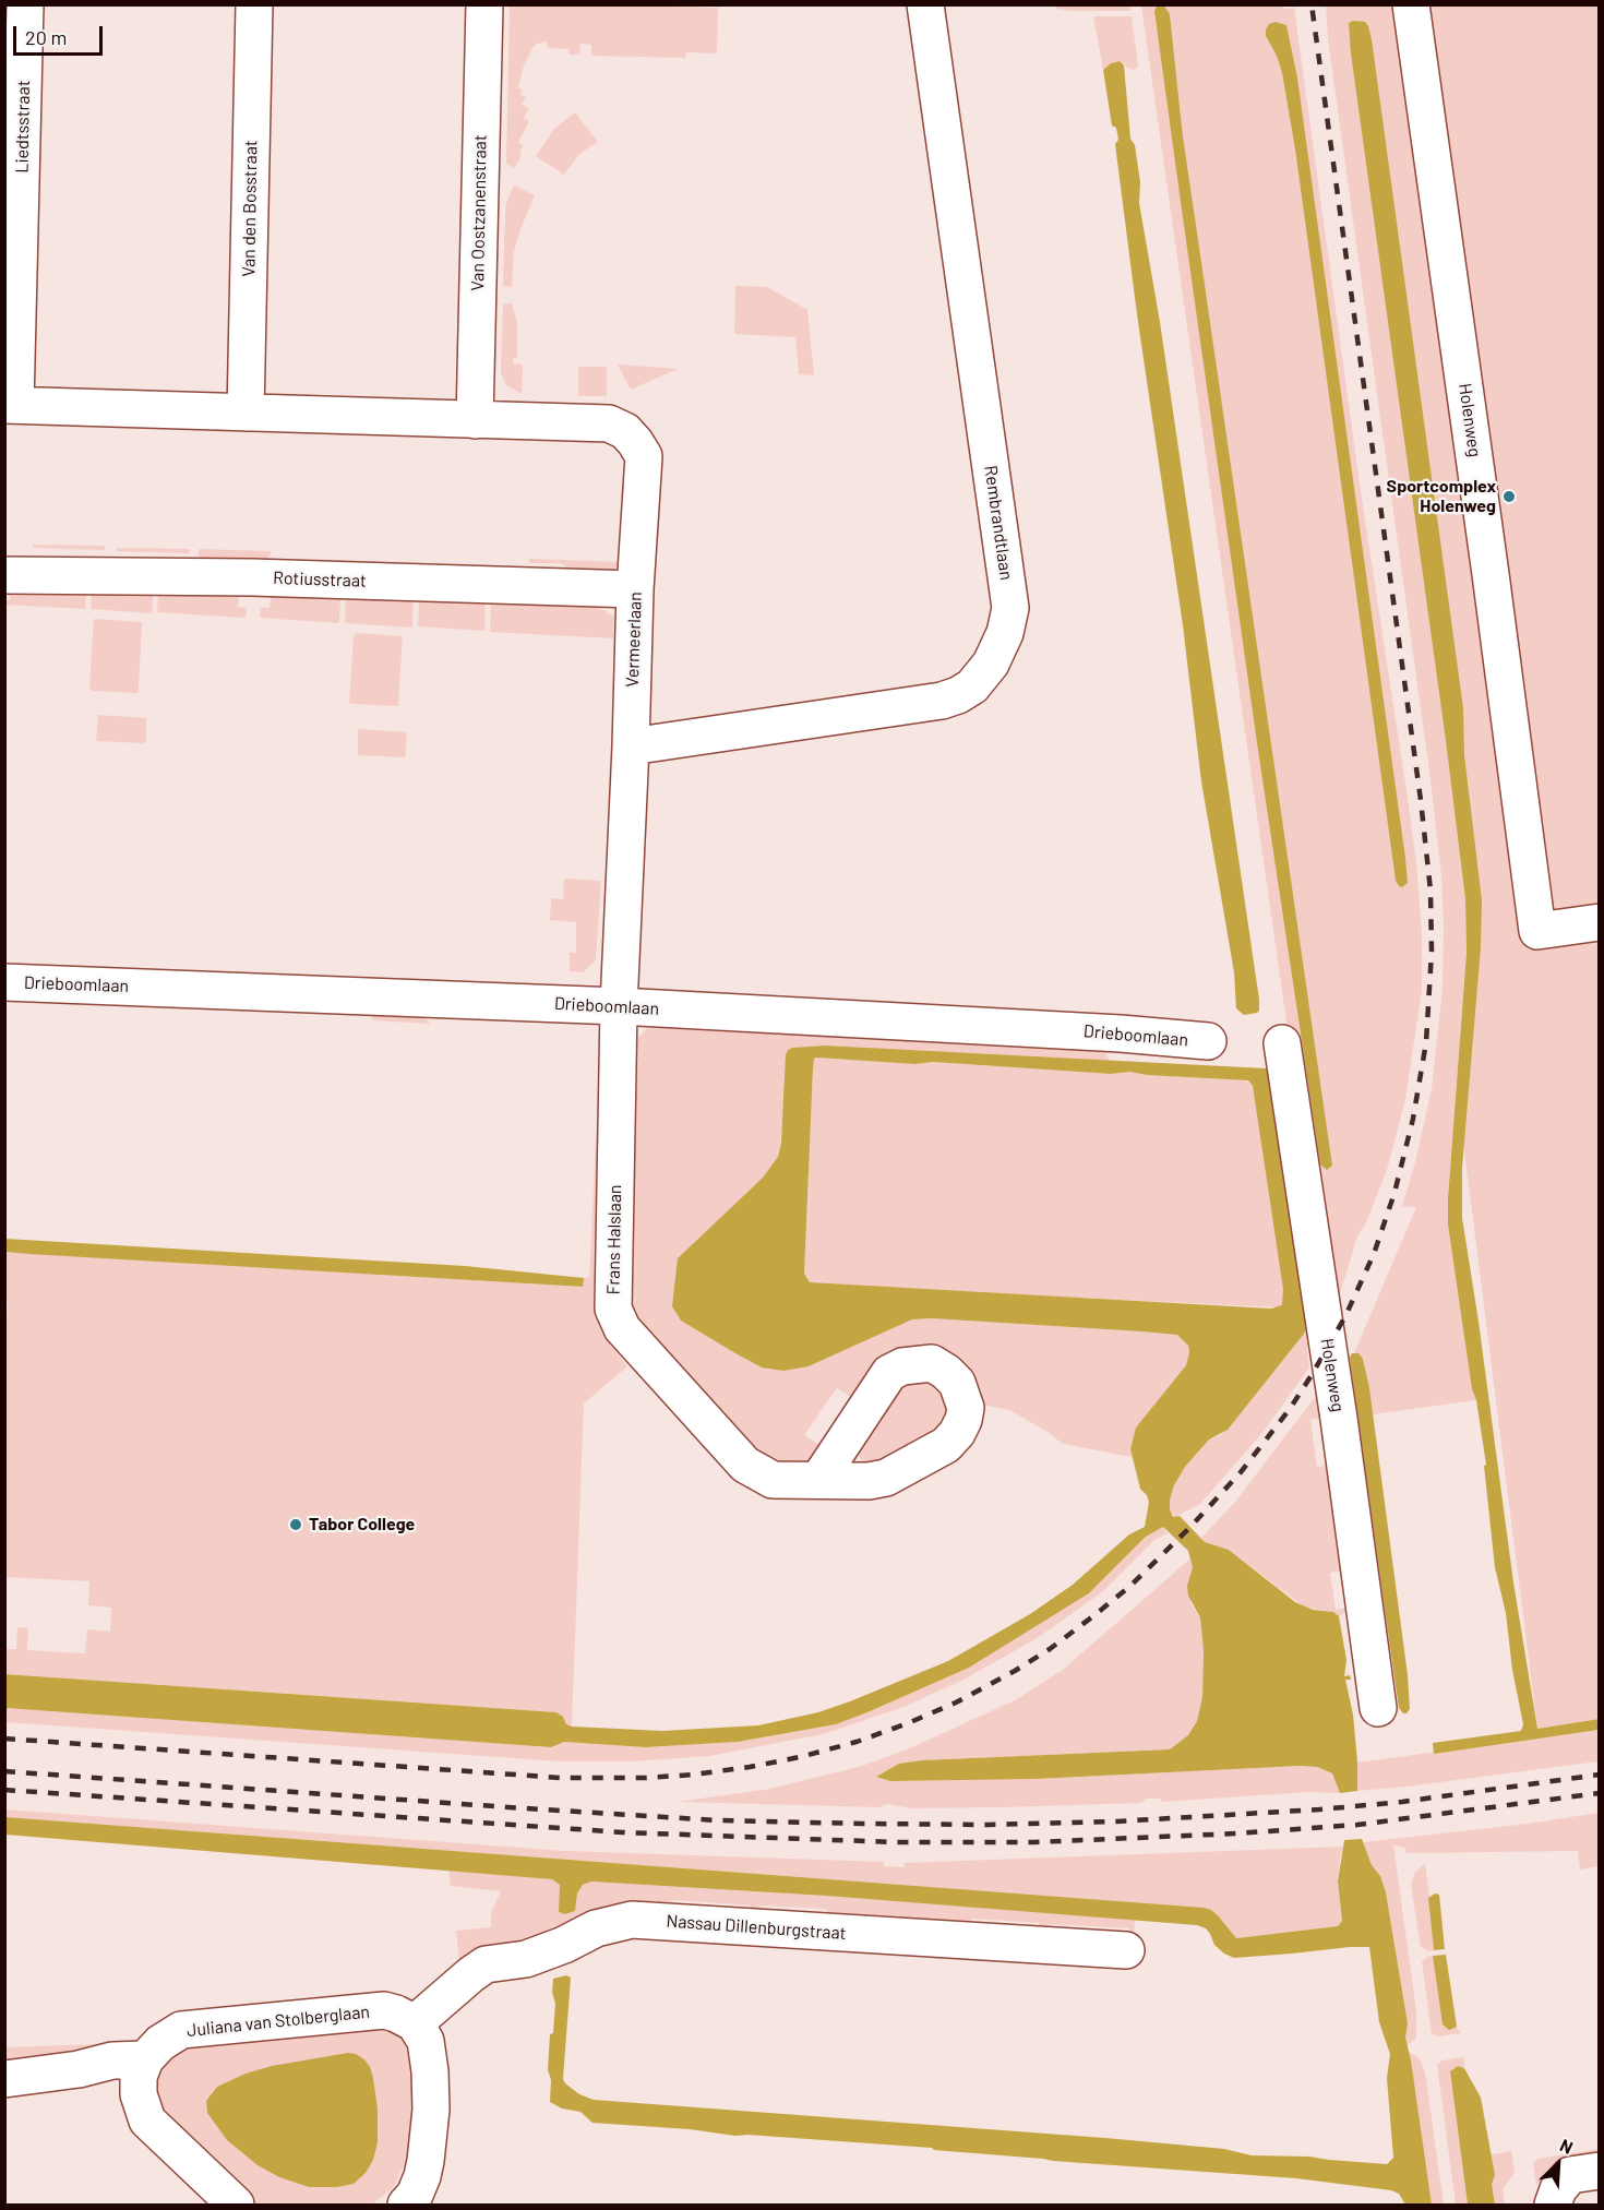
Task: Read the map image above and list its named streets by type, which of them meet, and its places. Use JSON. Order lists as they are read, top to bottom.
{
  "streets": {
    "street": [
      "Liedtsstraat",
      "Van den Bosstraat",
      "Van Oostzanenstraat",
      "Holenweg",
      "Rembrandtlaan",
      "Rotiusstraat",
      "Vermeerlaan",
      "Drieboomlaan",
      "Frans Halslaan",
      "Nassau Dillenburgstraat",
      "Juliana van Stolberglaan"
    ]
  },
  "crossings": [
    ["Van Oostzanenstraat", "Vermeerlaan"],
    ["Rembrandtlaan", "Vermeerlaan"],
    ["Rotiusstraat", "Vermeerlaan"],
    ["Vermeerlaan", "Drieboomlaan"],
    ["Vermeerlaan", "Frans Halslaan"],
    ["Drieboomlaan", "Frans Halslaan"],
    ["Nassau Dillenburgstraat", "Juliana van Stolberglaan"]
  ],
  "places": ["Sportcomplex Holenweg", "Tabor College"],
  "scale_bar": "20 m",
  "north": "top right"
}
